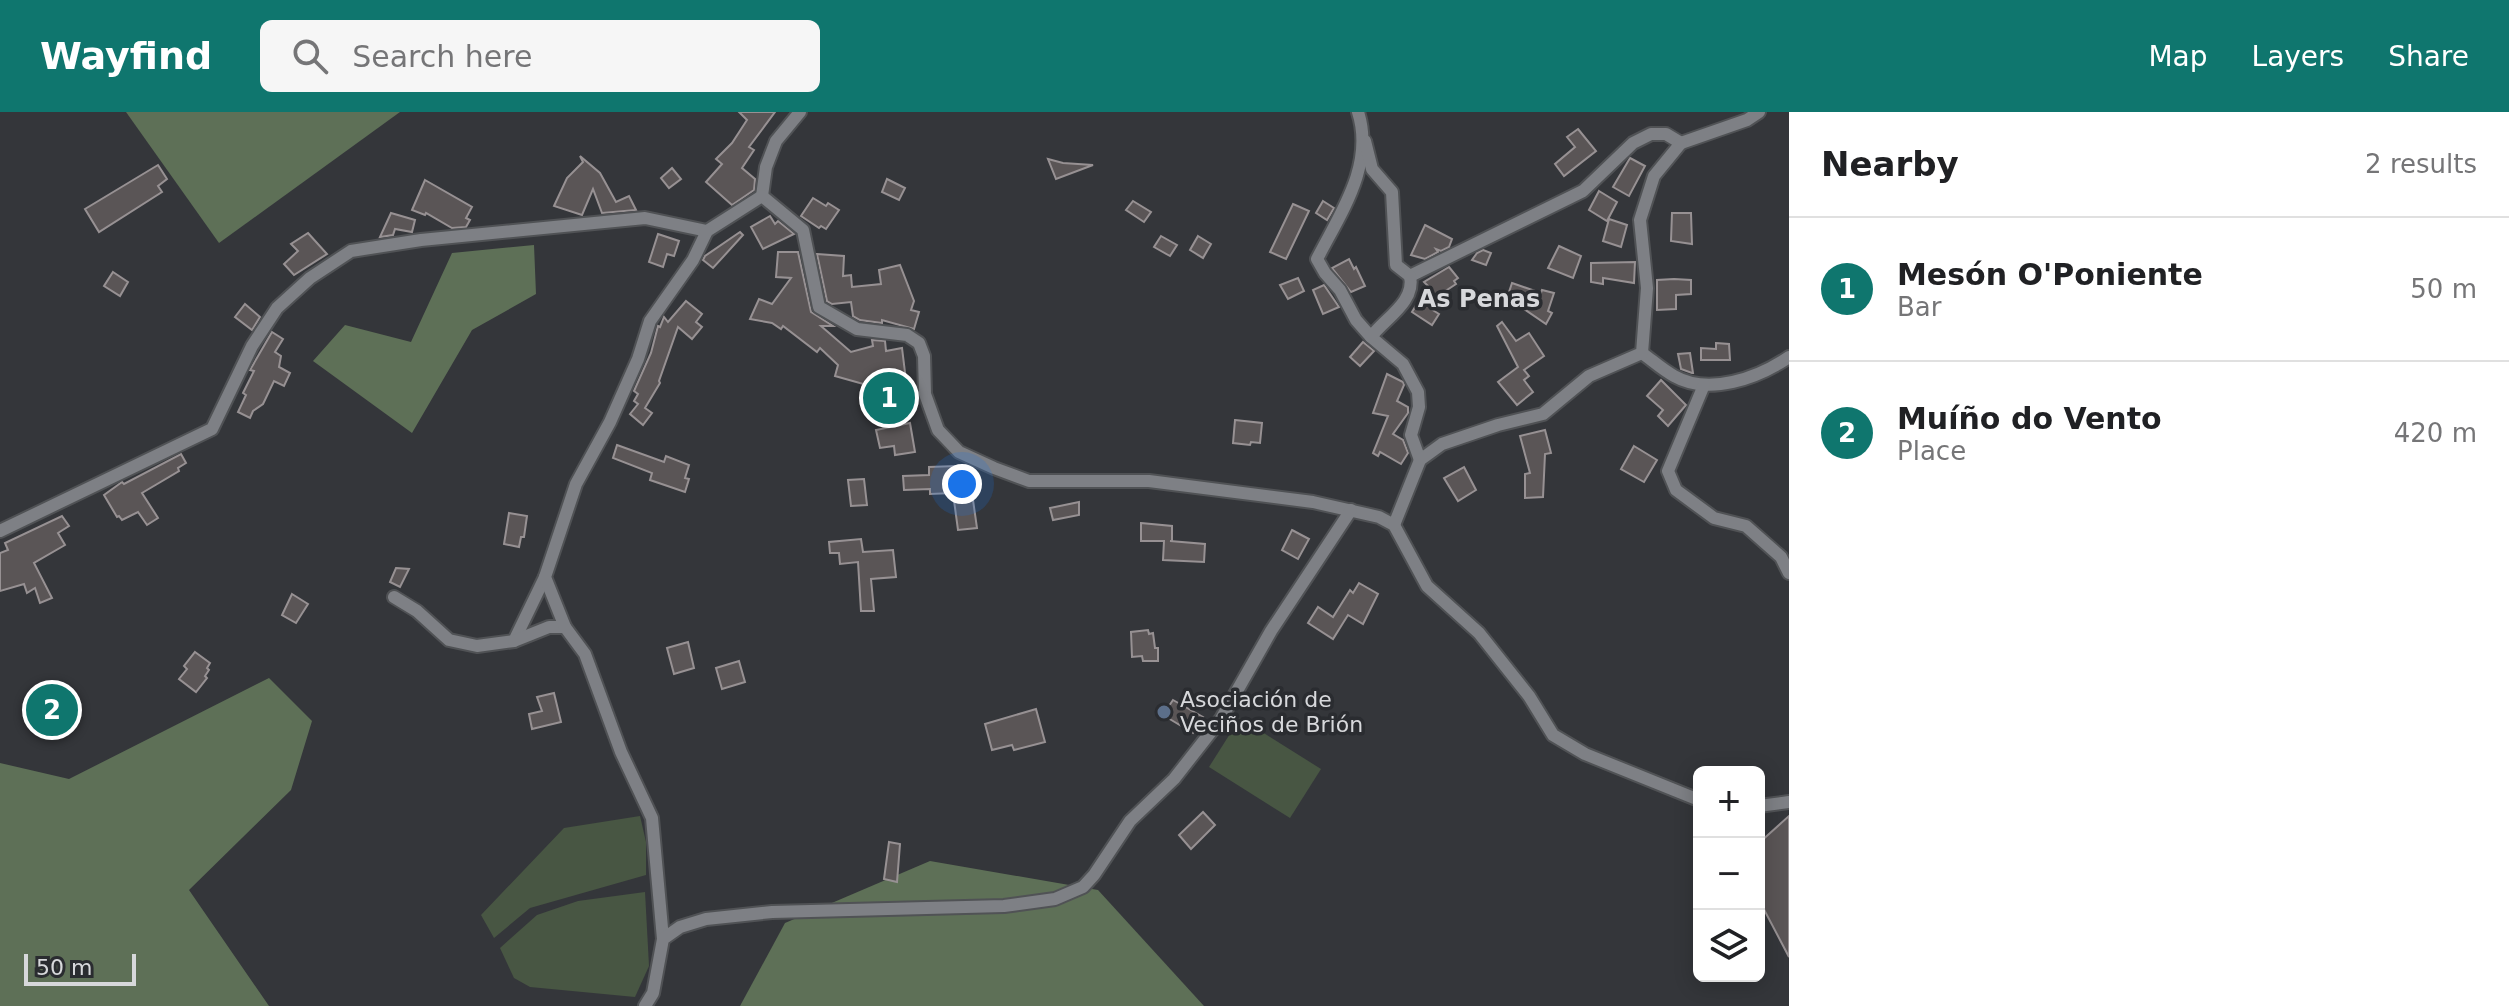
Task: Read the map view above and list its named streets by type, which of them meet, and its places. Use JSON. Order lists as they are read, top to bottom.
{
  "districts": ["As Penas"],
  "places": ["Asociación de Veciños de Brión"],
  "scale_bar": "50 m",
  "page": {
    "header": "Wayfind",
    "search": "Search here",
    "nav": ["Map", "Layers", "Share"],
    "heading": ["Nearby", "2 results"],
    "list": [
      {
        "mark": "1",
        "name": "Mesón O'Poniente",
        "note": "Bar",
        "value": "50 m"
      },
      {
        "mark": "2",
        "name": "Muíño do Vento",
        "note": "Place",
        "value": "420 m"
      }
    ],
    "pins": ["1", "2"],
    "map_buttons": ["+", "−"],
    "scale": "50 m"
  }
}
